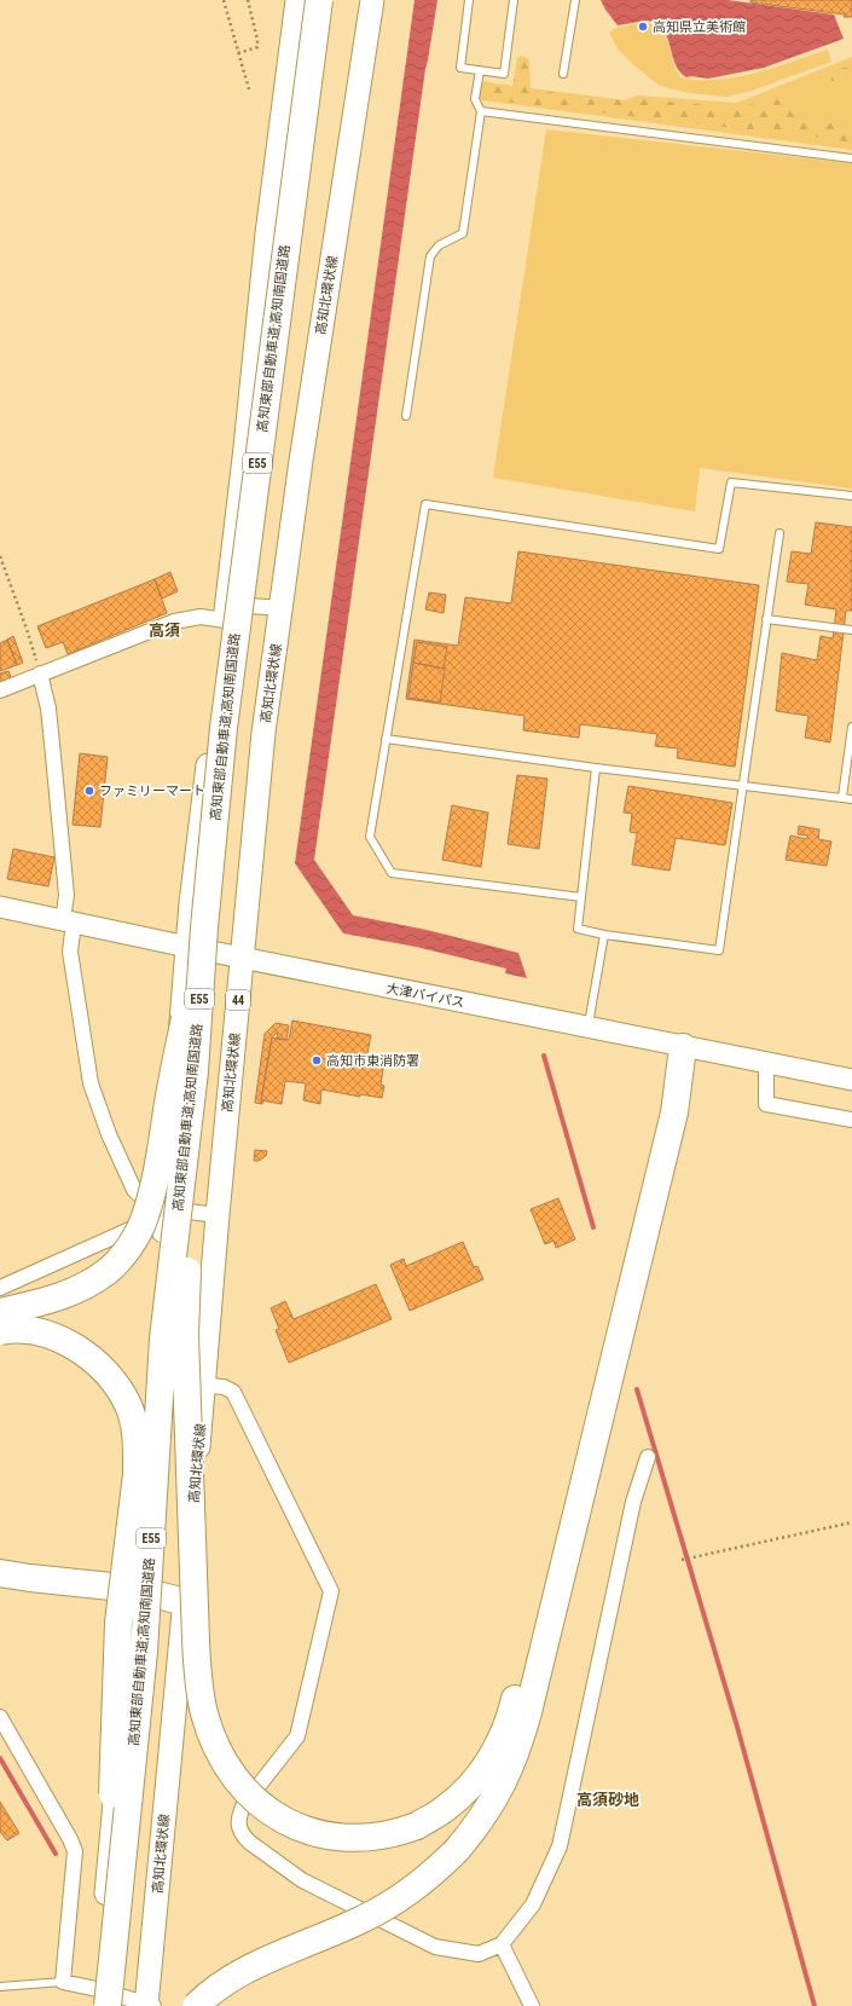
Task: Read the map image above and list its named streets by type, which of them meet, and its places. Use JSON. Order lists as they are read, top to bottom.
{
  "streets": {
    "highway": ["高知東部自動車道;高知南国道路", "E55"],
    "main road": ["高知北環状線", "大津バイパス", "44"]
  },
  "crossings": [
    ["高知北環状線", "大津バイパス"]
  ],
  "districts": ["高須", "高須砂地"],
  "places": ["高知県立美術館", "ファミリーマート", "高知市東消防署"]
}
